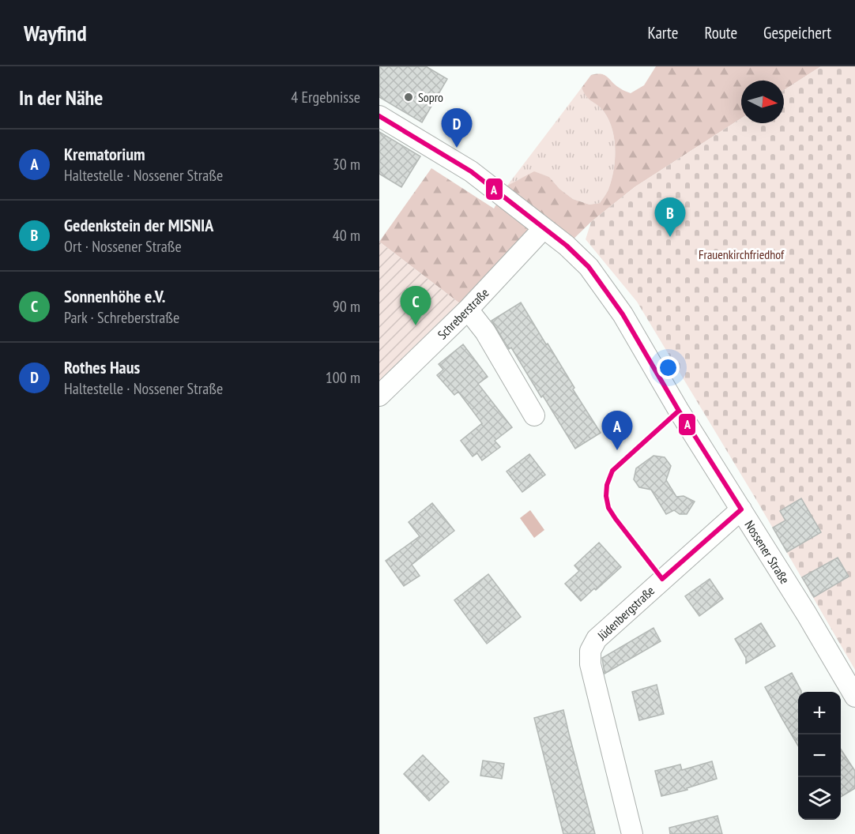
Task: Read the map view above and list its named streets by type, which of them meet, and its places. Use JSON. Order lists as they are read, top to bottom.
{
  "streets": {
    "street": ["Schreberstraße", "Nossener Straße", "Jüdenbergstraße"]
  },
  "crossings": [
    ["Schreberstraße", "Nossener Straße"],
    ["Nossener Straße", "Jüdenbergstraße"]
  ],
  "parks": ["Frauenkirchfriedhof"],
  "places": ["Sopro"],
  "lines": ["transit line A"],
  "north": "right",
  "page": {
    "header": "Wayfind",
    "nav": ["Karte", "Route", "Gespeichert"],
    "heading": ["In der Nähe", "4 Ergebnisse"],
    "pins": [
      "D",
      "B",
      "C",
      "A"
    ],
    "list": [
      {
        "mark": "A",
        "name": "Krematorium",
        "note": "Haltestelle · Nossener Straße",
        "value": "30 m"
      },
      {
        "mark": "B",
        "name": "Gedenkstein der MISNIA",
        "note": "Ort · Nossener Straße",
        "value": "40 m"
      },
      {
        "mark": "C",
        "name": "Sonnenhöhe e.V.",
        "note": "Park · Schreberstraße",
        "value": "90 m"
      },
      {
        "mark": "D",
        "name": "Rothes Haus",
        "note": "Haltestelle · Nossener Straße",
        "value": "100 m"
      }
    ],
    "map_buttons": ["+", "−"]
  }
}
